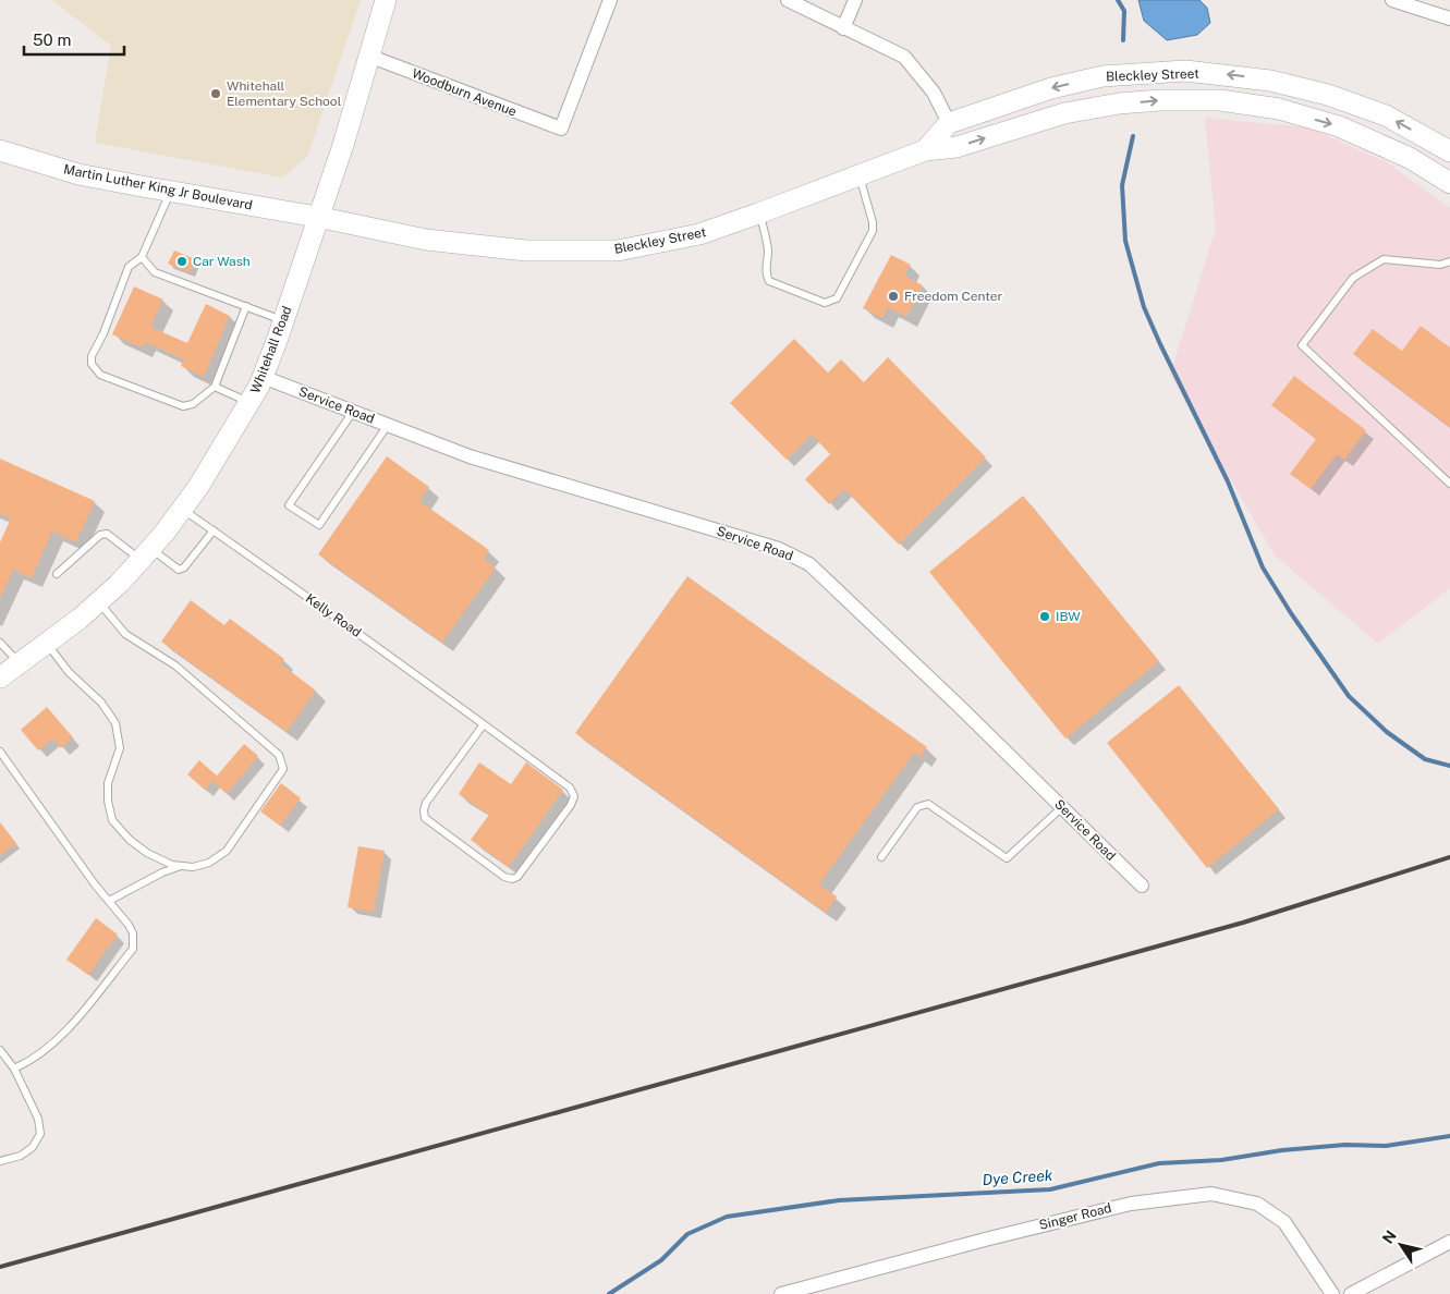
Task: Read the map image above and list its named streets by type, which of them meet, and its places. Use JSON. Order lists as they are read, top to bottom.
{
  "streets": {
    "street": [
      "Bleckley Street",
      "Woodburn Avenue",
      "Martin Luther King Jr Boulevard",
      "Whitehall Road",
      "Service Road",
      "Singer Road"
    ],
    "lane": ["Kelly Road"]
  },
  "crossings": [
    ["Bleckley Street", "Martin Luther King Jr Boulevard"],
    ["Bleckley Street", "Whitehall Road"],
    ["Woodburn Avenue", "Whitehall Road"],
    ["Martin Luther King Jr Boulevard", "Whitehall Road"],
    ["Whitehall Road", "Service Road"],
    ["Whitehall Road", "Kelly Road"]
  ],
  "water": ["Dye Creek"],
  "places": [
    "Whitehall Elementary School",
    "Car Wash",
    "Freedom Center",
    "IBW"
  ],
  "scale_bar": "50 m",
  "north": "top left"
}
